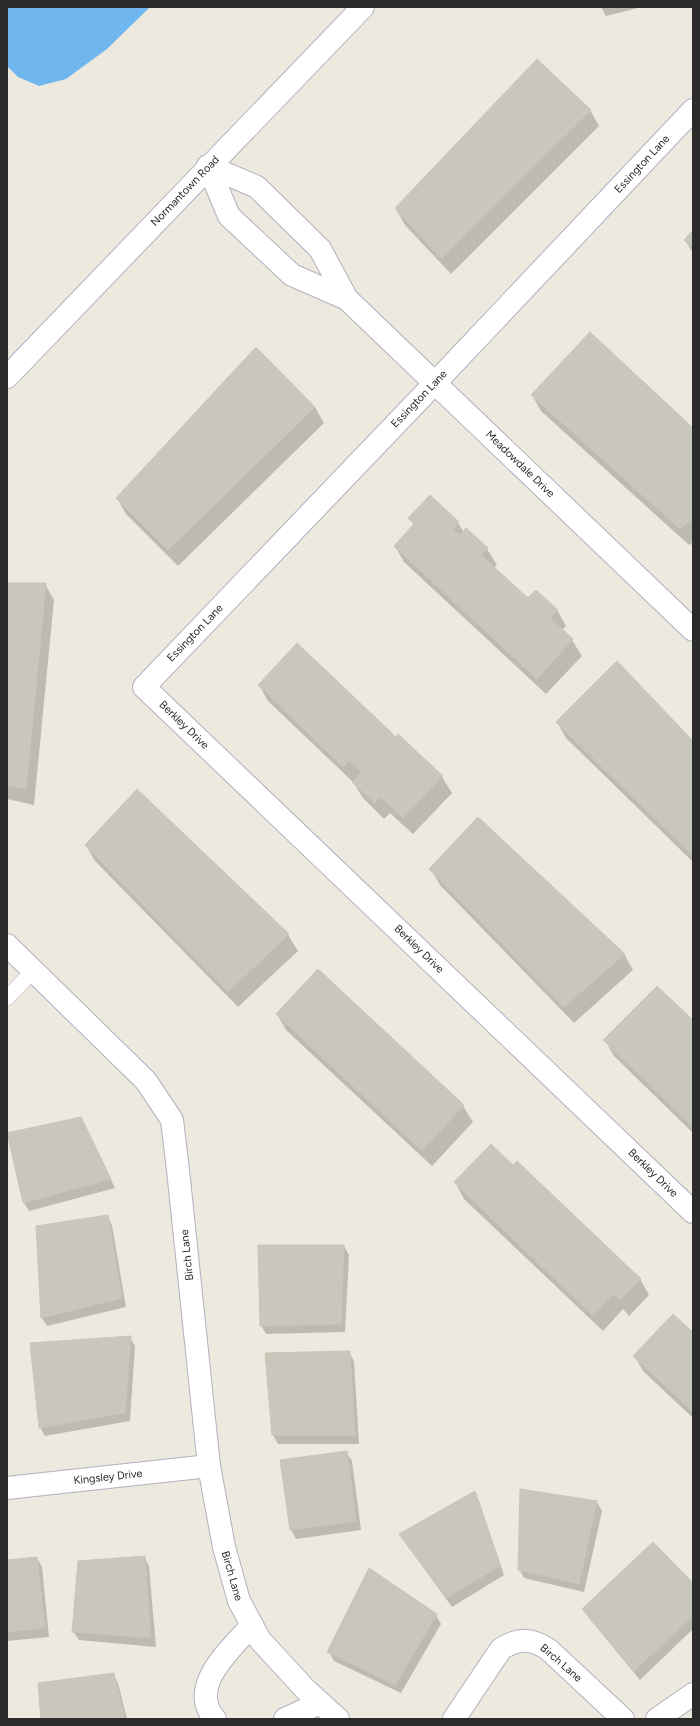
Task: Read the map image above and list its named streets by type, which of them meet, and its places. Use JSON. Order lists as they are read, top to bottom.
{
  "streets": {
    "street": [
      "Essington Lane",
      "Normantown Road",
      "Meadowdale Drive",
      "Berkley Drive",
      "Birch Lane",
      "Kingsley Drive"
    ]
  },
  "crossings": [
    ["Essington Lane", "Meadowdale Drive"],
    ["Essington Lane", "Berkley Drive"],
    ["Normantown Road", "Meadowdale Drive"],
    ["Birch Lane", "Kingsley Drive"]
  ]
}
